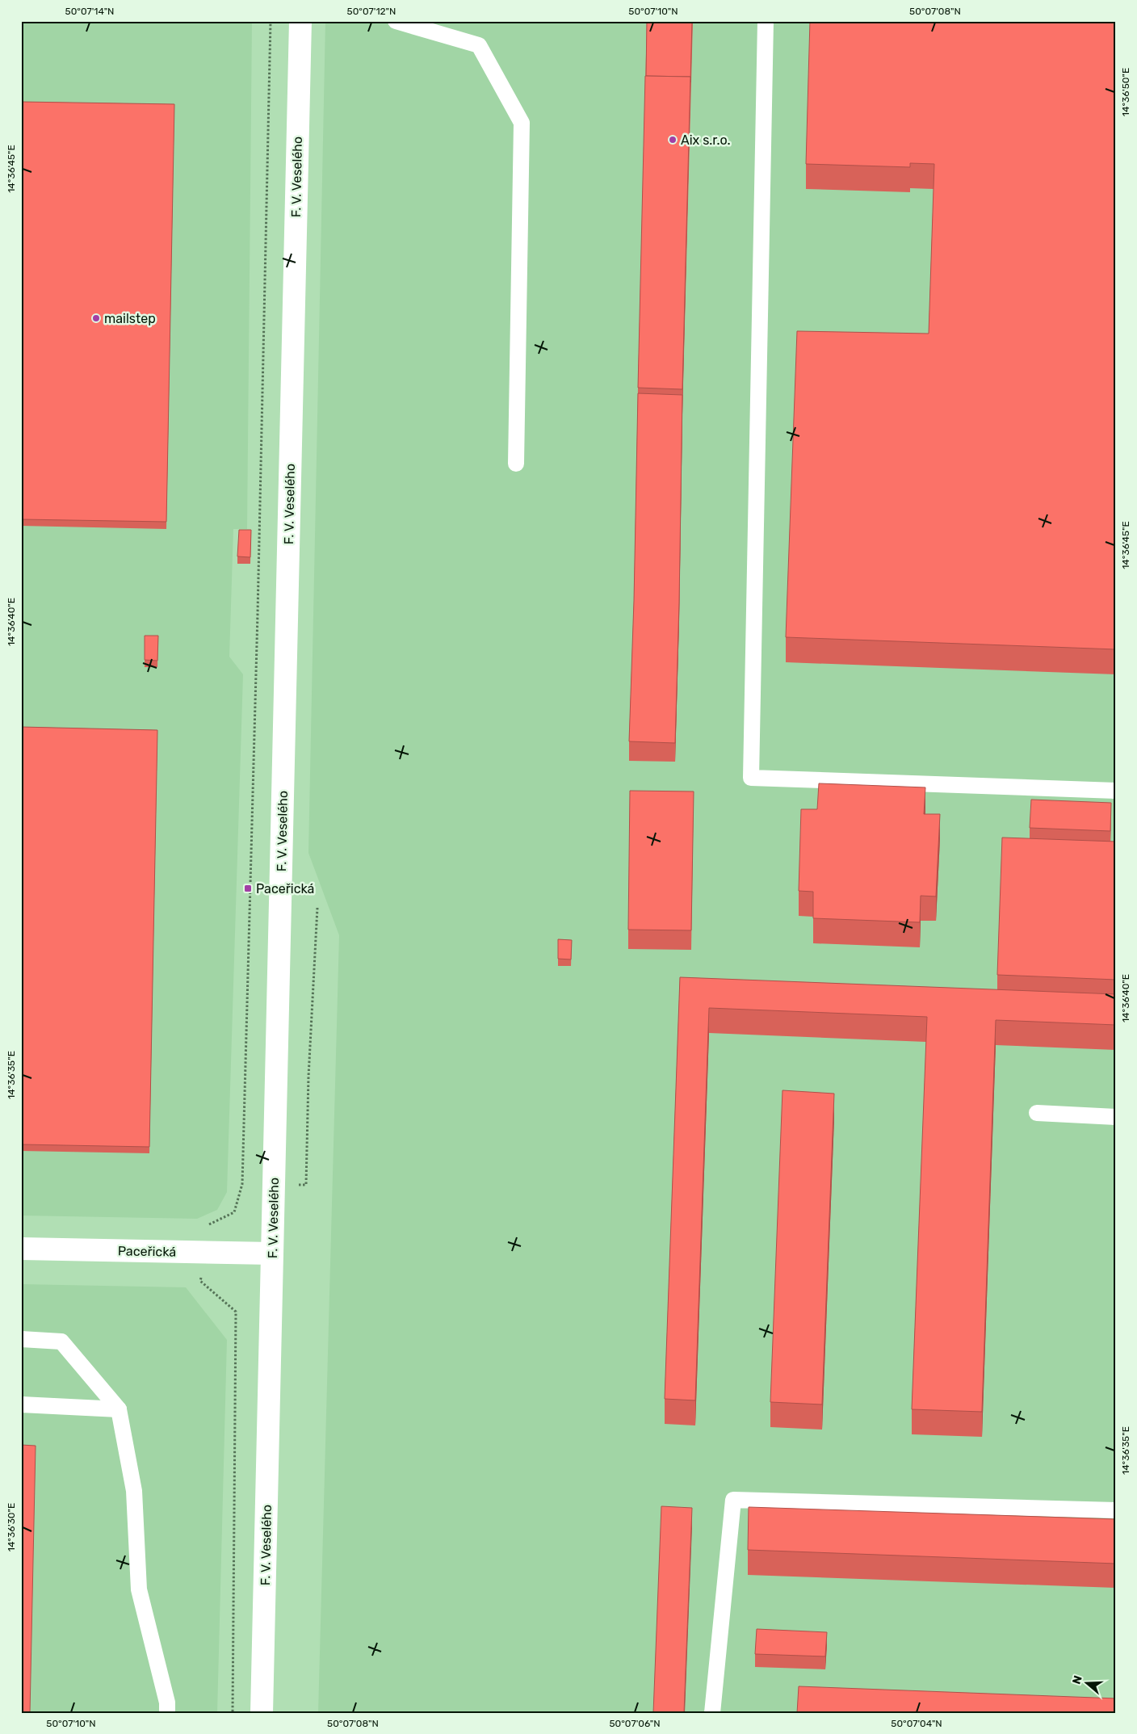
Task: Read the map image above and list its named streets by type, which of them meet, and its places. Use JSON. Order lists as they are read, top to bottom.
{
  "streets": {
    "street": ["F. V. Veselého", "Paceřická"]
  },
  "crossings": [
    ["F. V. Veselého", "Paceřická"]
  ],
  "places": {
    "other": ["Aix s.r.o.", "mailstep"],
    "transit": ["Paceřická"]
  },
  "north": "left",
  "coordinates": [
    "50°07'14\"N",
    "50°07'12\"N",
    "50°07'10\"N",
    "50°07'08\"N",
    "14°36'50\"E",
    "14°36'45\"E",
    "14°36'40\"E",
    "14°36'35\"E",
    "14°36'30\"E",
    "50°07'06\"N",
    "50°07'04\"N"
  ]
}
